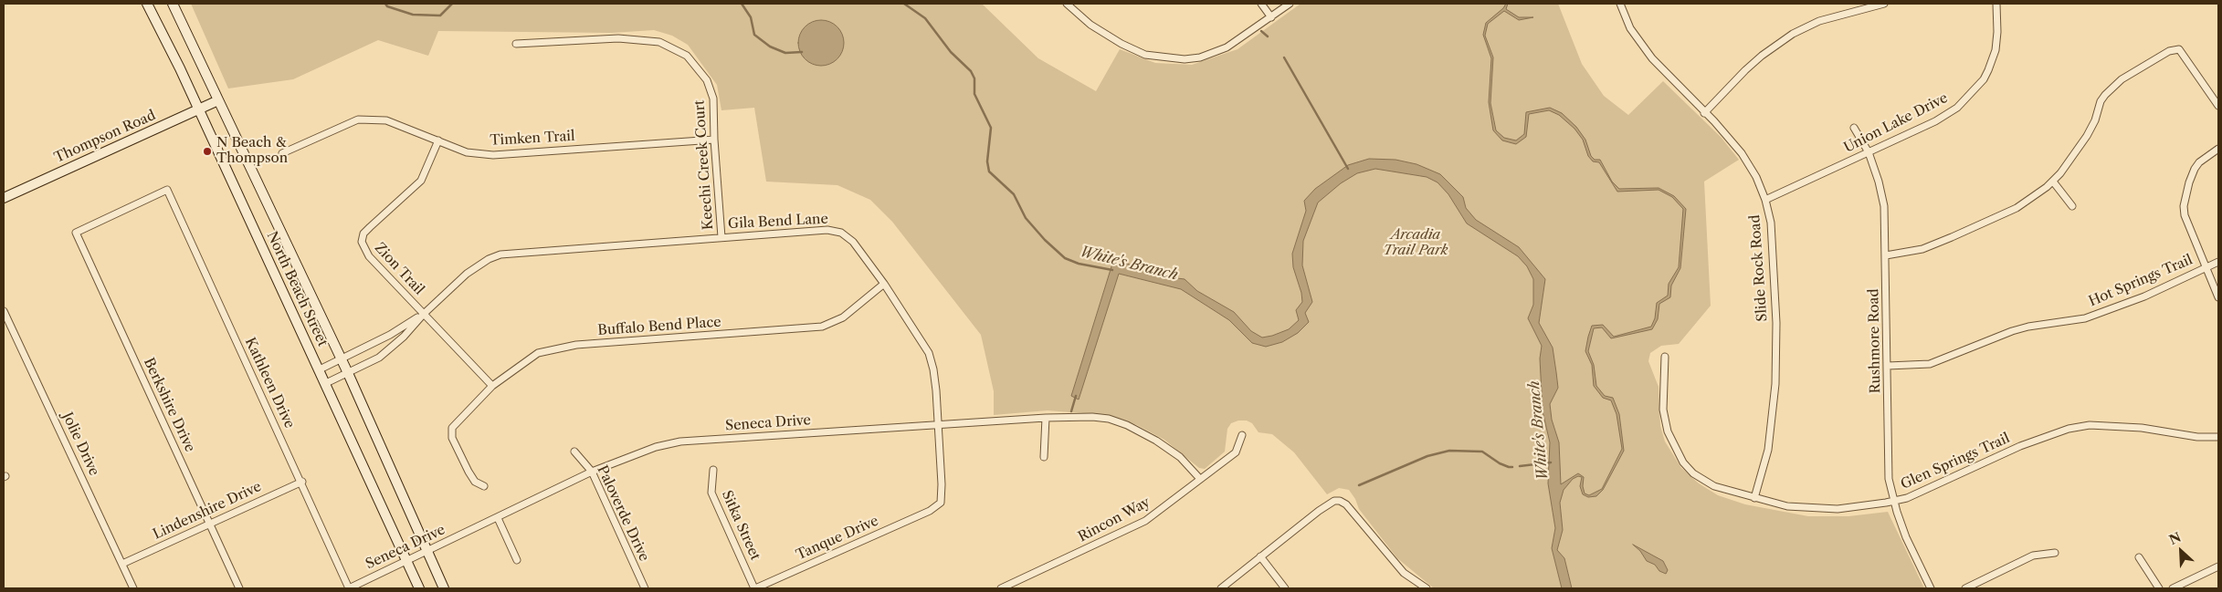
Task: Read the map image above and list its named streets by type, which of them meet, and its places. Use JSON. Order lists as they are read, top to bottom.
{
  "streets": {
    "main road": ["Thompson Road", "North Beach Street"],
    "street": [
      "Union Lake Drive",
      "Timken Trail",
      "Keechi Creek Court",
      "Gila Bend Lane",
      "Slide Rock Road",
      "Zion Trail",
      "Hot Springs Trail",
      "Buffalo Bend Place",
      "Rushmore Road",
      "Kathleen Drive",
      "Berkshire Drive",
      "Seneca Drive",
      "Jolie Drive",
      "Glen Springs Trail",
      "Lindenshire Drive",
      "Paloverde Drive",
      "Rincon Way",
      "Sitka Street",
      "Tanque Drive"
    ]
  },
  "crossings": [
    ["Union Lake Drive", "Slide Rock Road"],
    ["Union Lake Drive", "Rushmore Road"],
    ["Thompson Road", "North Beach Street"],
    ["Timken Trail", "Keechi Creek Court"],
    ["Timken Trail", "Zion Trail"],
    ["Keechi Creek Court", "Gila Bend Lane"],
    ["Gila Bend Lane", "Zion Trail"],
    ["Gila Bend Lane", "North Beach Street"],
    ["Gila Bend Lane", "Buffalo Bend Place"],
    ["Gila Bend Lane", "Seneca Drive"],
    ["Gila Bend Lane", "Tanque Drive"],
    ["Slide Rock Road", "Glen Springs Trail"],
    ["Zion Trail", "Buffalo Bend Place"],
    ["Hot Springs Trail", "Rushmore Road"],
    ["North Beach Street", "Seneca Drive"],
    ["Rushmore Road", "Glen Springs Trail"],
    ["Kathleen Drive", "Berkshire Drive"],
    ["Kathleen Drive", "Seneca Drive"],
    ["Kathleen Drive", "Lindenshire Drive"],
    ["Berkshire Drive", "Lindenshire Drive"],
    ["Seneca Drive", "Paloverde Drive"],
    ["Seneca Drive", "Rincon Way"],
    ["Jolie Drive", "Lindenshire Drive"],
    ["Sitka Street", "Tanque Drive"]
  ],
  "water": ["White's Branch"],
  "parks": ["Arcadia Trail Park"],
  "places": ["N Beach & Thompson"],
  "north": "top left"
}
